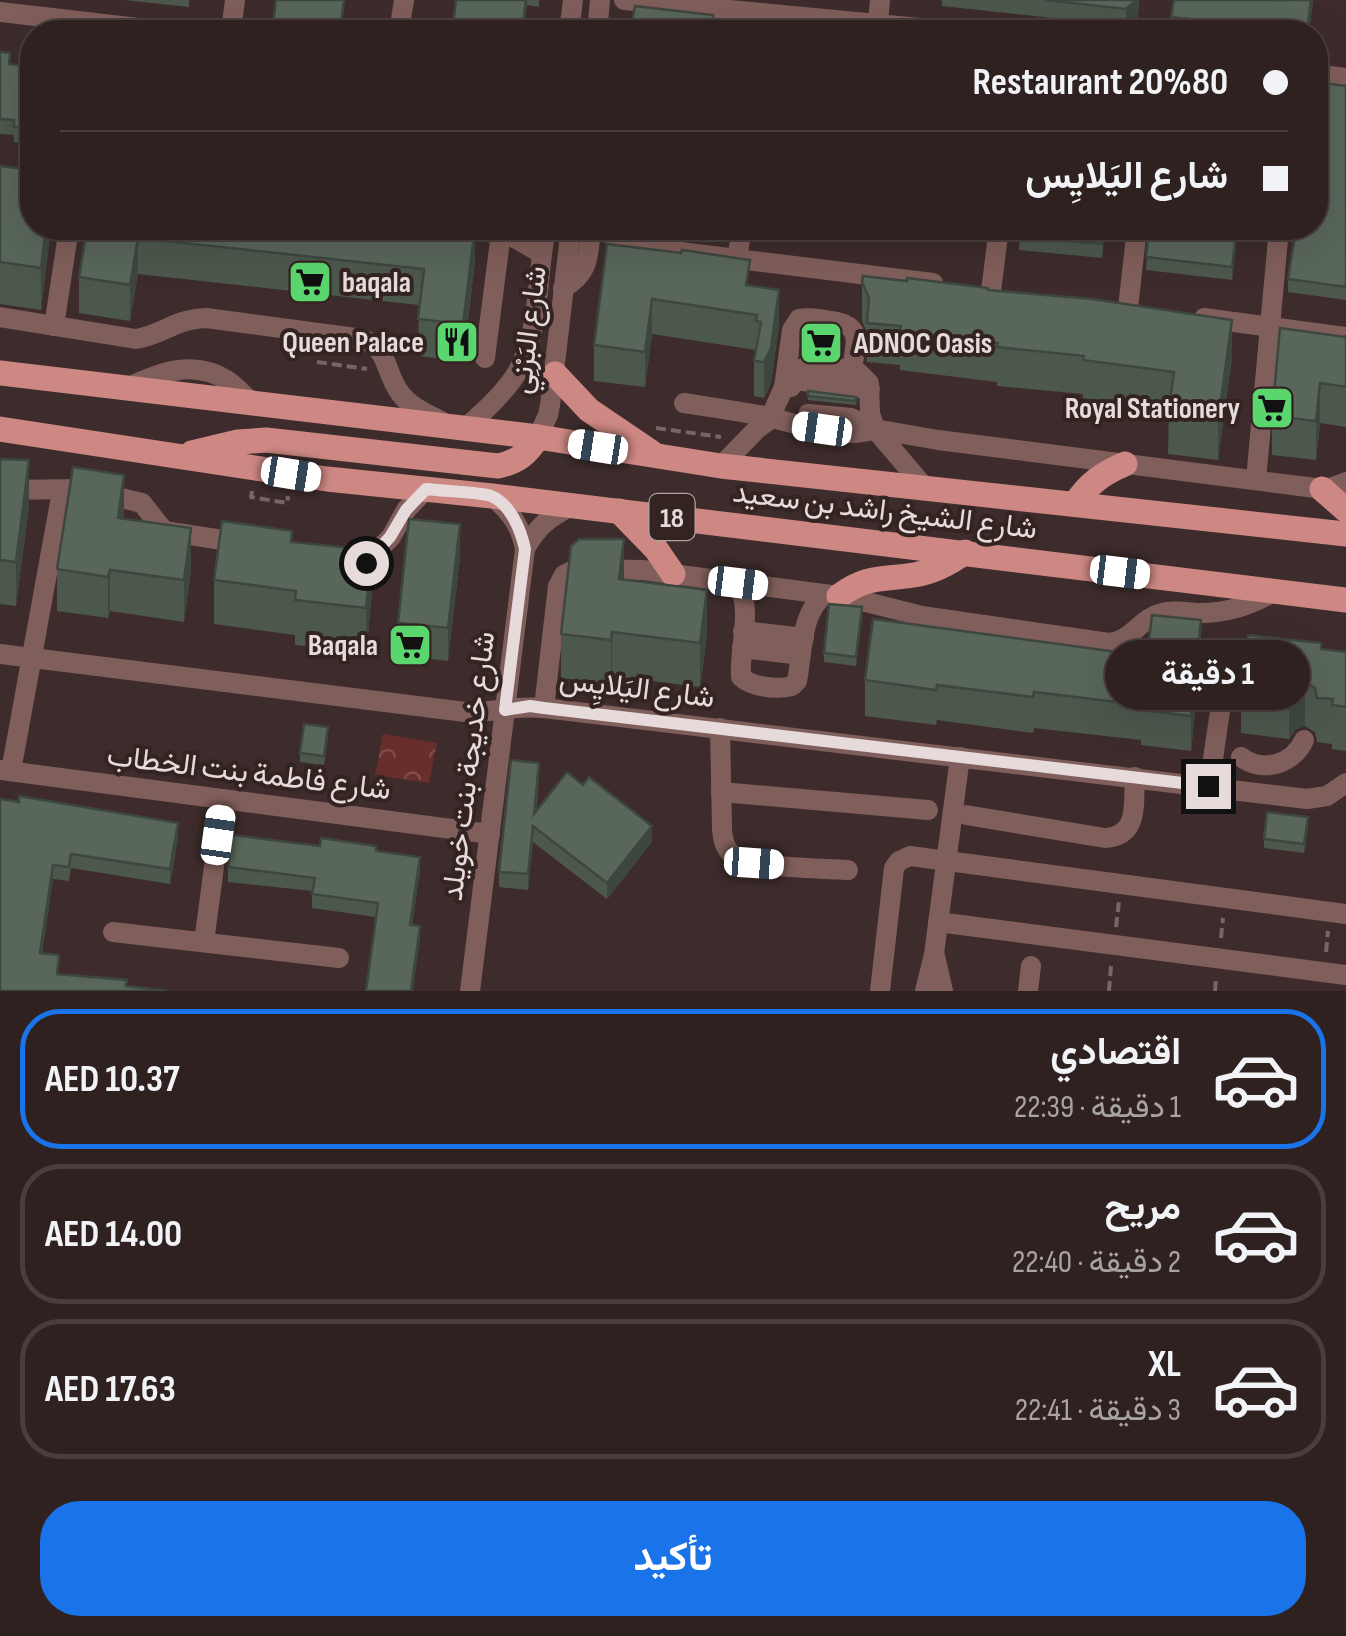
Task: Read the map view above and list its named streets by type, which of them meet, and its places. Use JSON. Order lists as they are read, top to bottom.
{
  "streets": {
    "main road": ["شارع الشيخ راشد بن سعيد", "18"],
    "street": [
      "شارع البَرْنِي",
      "شارع اليَلايِس",
      "شارع خديجة بنت خويلد",
      "شارع فاطمة بنت الخطاب"
    ]
  },
  "crossings": [
    ["شارع البَرْنِي", "شارع الشيخ راشد بن سعيد"],
    ["شارع اليَلايِس", "شارع خديجة بنت خويلد"],
    ["شارع خديجة بنت خويلد", "شارع فاطمة بنت الخطاب"]
  ],
  "places": {
    "supermarket": [
      "baqala",
      "ADNOC Oasis",
      "Royal Stationery",
      "Baqala"
    ],
    "restaurant": ["Queen Palace"]
  },
  "page": {
    "banner": ["20%80 Restaurant", "شارع اليَلايِس"],
    "bubble": "1 دقيقة",
    "list": [
      {
        "name": "اقتصادي",
        "note": "1 دقيقة · 22:39",
        "value": "AED 10.37"
      },
      {
        "name": "مريح",
        "note": "2 دقيقة · 22:40",
        "value": "AED 14.00"
      },
      {
        "name": "XL",
        "note": "3 دقيقة · 22:41",
        "value": "AED 17.63"
      }
    ],
    "buttons": "تأكيد"
  }
}
